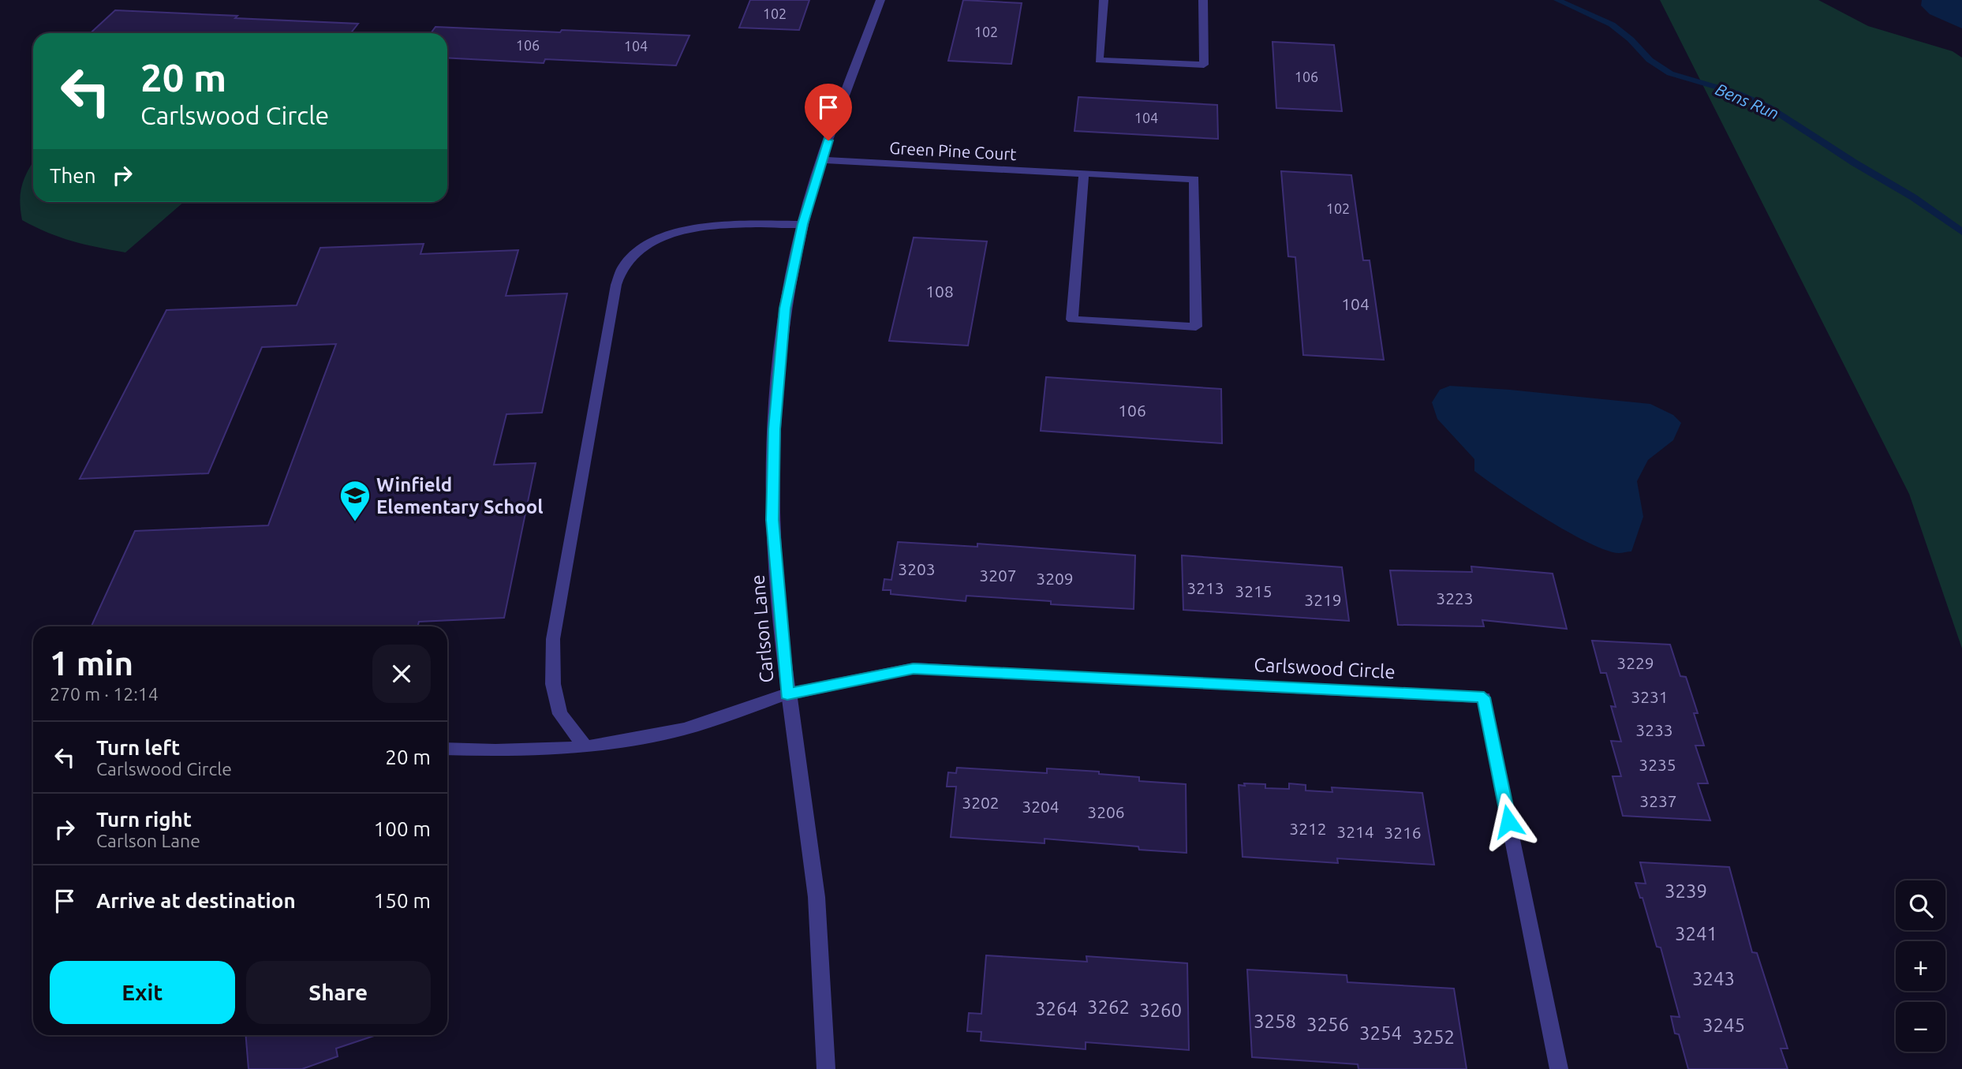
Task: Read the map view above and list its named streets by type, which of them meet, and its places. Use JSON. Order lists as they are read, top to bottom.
{
  "streets": {
    "street": ["Green Pine Court", "Carlson Lane", "Carlswood Circle"]
  },
  "crossings": [
    ["Green Pine Court", "Carlson Lane"],
    ["Carlson Lane", "Carlswood Circle"]
  ],
  "water": ["Bens Run"],
  "places": {
    "school or university": ["Winfield Elementary School"]
  },
  "house_numbers": [
    "102",
    "102",
    "106",
    "104",
    "106",
    "104",
    "102",
    "108",
    "104",
    "106",
    "3203",
    "3207",
    "3209",
    "3213",
    "3215",
    "3223",
    "3219",
    "3229",
    "3231",
    "3233",
    "3235",
    "3237",
    "3202",
    "3204",
    "3206",
    "3212",
    "3214",
    "3216",
    "3239",
    "3241",
    "3243",
    "3262",
    "3264",
    "3260",
    "3258",
    "3256",
    "3245",
    "3254",
    "3252"
  ],
  "page": {
    "turn": ["20 m", "Carlswood Circle"],
    "then": "Then",
    "heading": ["1 min", "270 m · 12:14"],
    "list": [
      {
        "name": "Turn left",
        "note": "Carlswood Circle",
        "value": "20 m"
      },
      {
        "name": "Turn right",
        "note": "Carlson Lane",
        "value": "100 m"
      },
      {
        "name": "Arrive at destination",
        "value": "150 m"
      }
    ],
    "map_buttons": ["+", "−"],
    "buttons": ["Exit", "Share"]
  }
}
